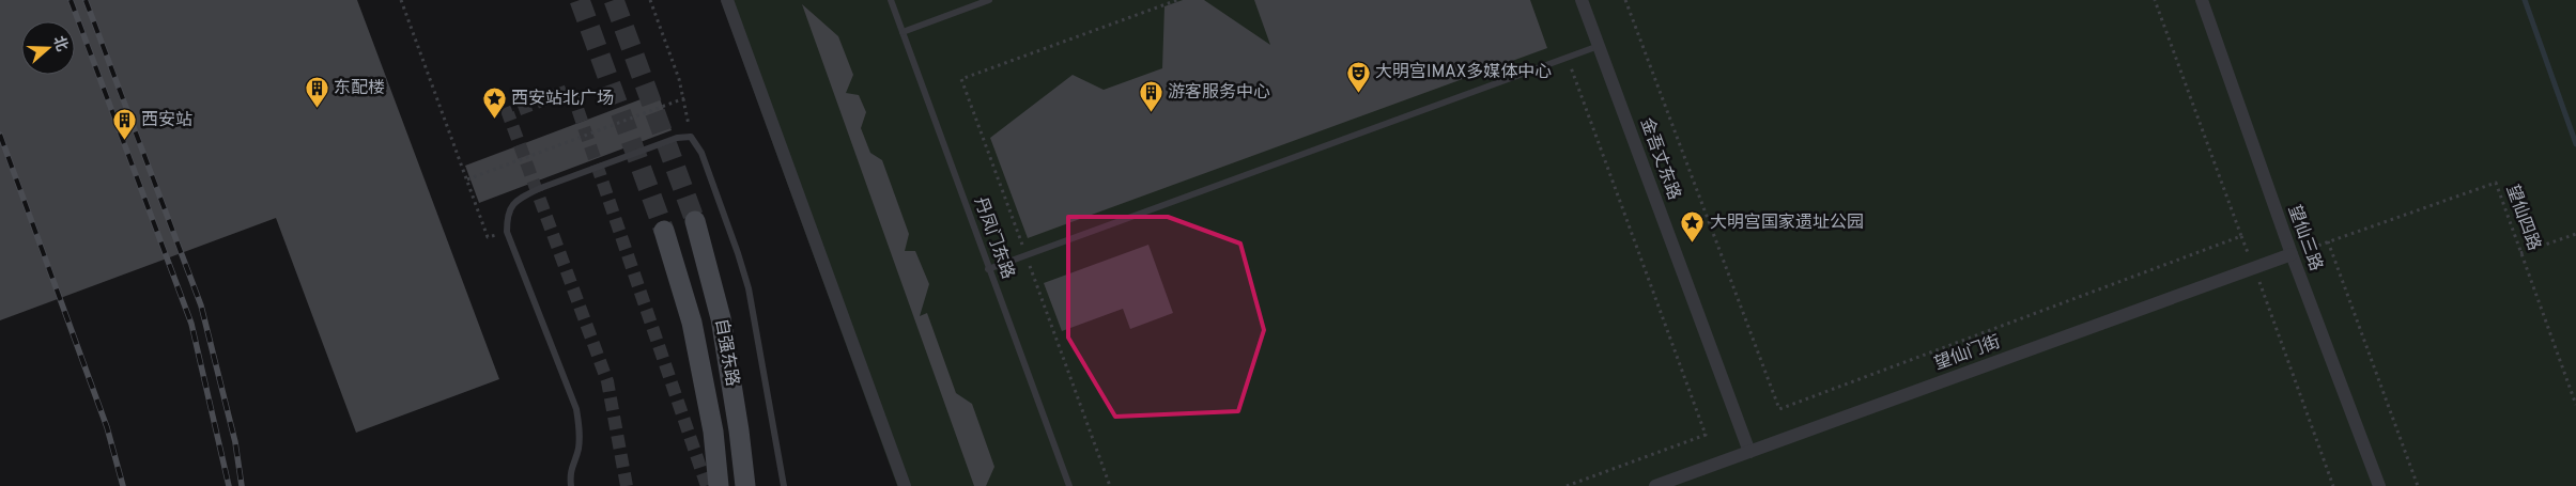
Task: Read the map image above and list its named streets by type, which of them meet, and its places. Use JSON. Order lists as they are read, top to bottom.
{
  "streets": {
    "main road": ["自强东路"],
    "street": ["金吾丈东路", "望仙三路", "望仙门街"],
    "lane": ["丹凤门东路"],
    "path": ["望仙四路"]
  },
  "crossings": [
    ["金吾丈东路", "望仙门街"],
    ["望仙四路", "望仙三路"],
    ["望仙四路", "望仙门街"],
    ["望仙三路", "望仙门街"]
  ],
  "places": {
    "theatre": ["大明宫IMAX多媒体中心"],
    "building": ["东配楼", "游客服务中心", "西安站"],
    "place": ["西安站北广场", "大明宫国家遗址公园"]
  },
  "north": "right"
}
